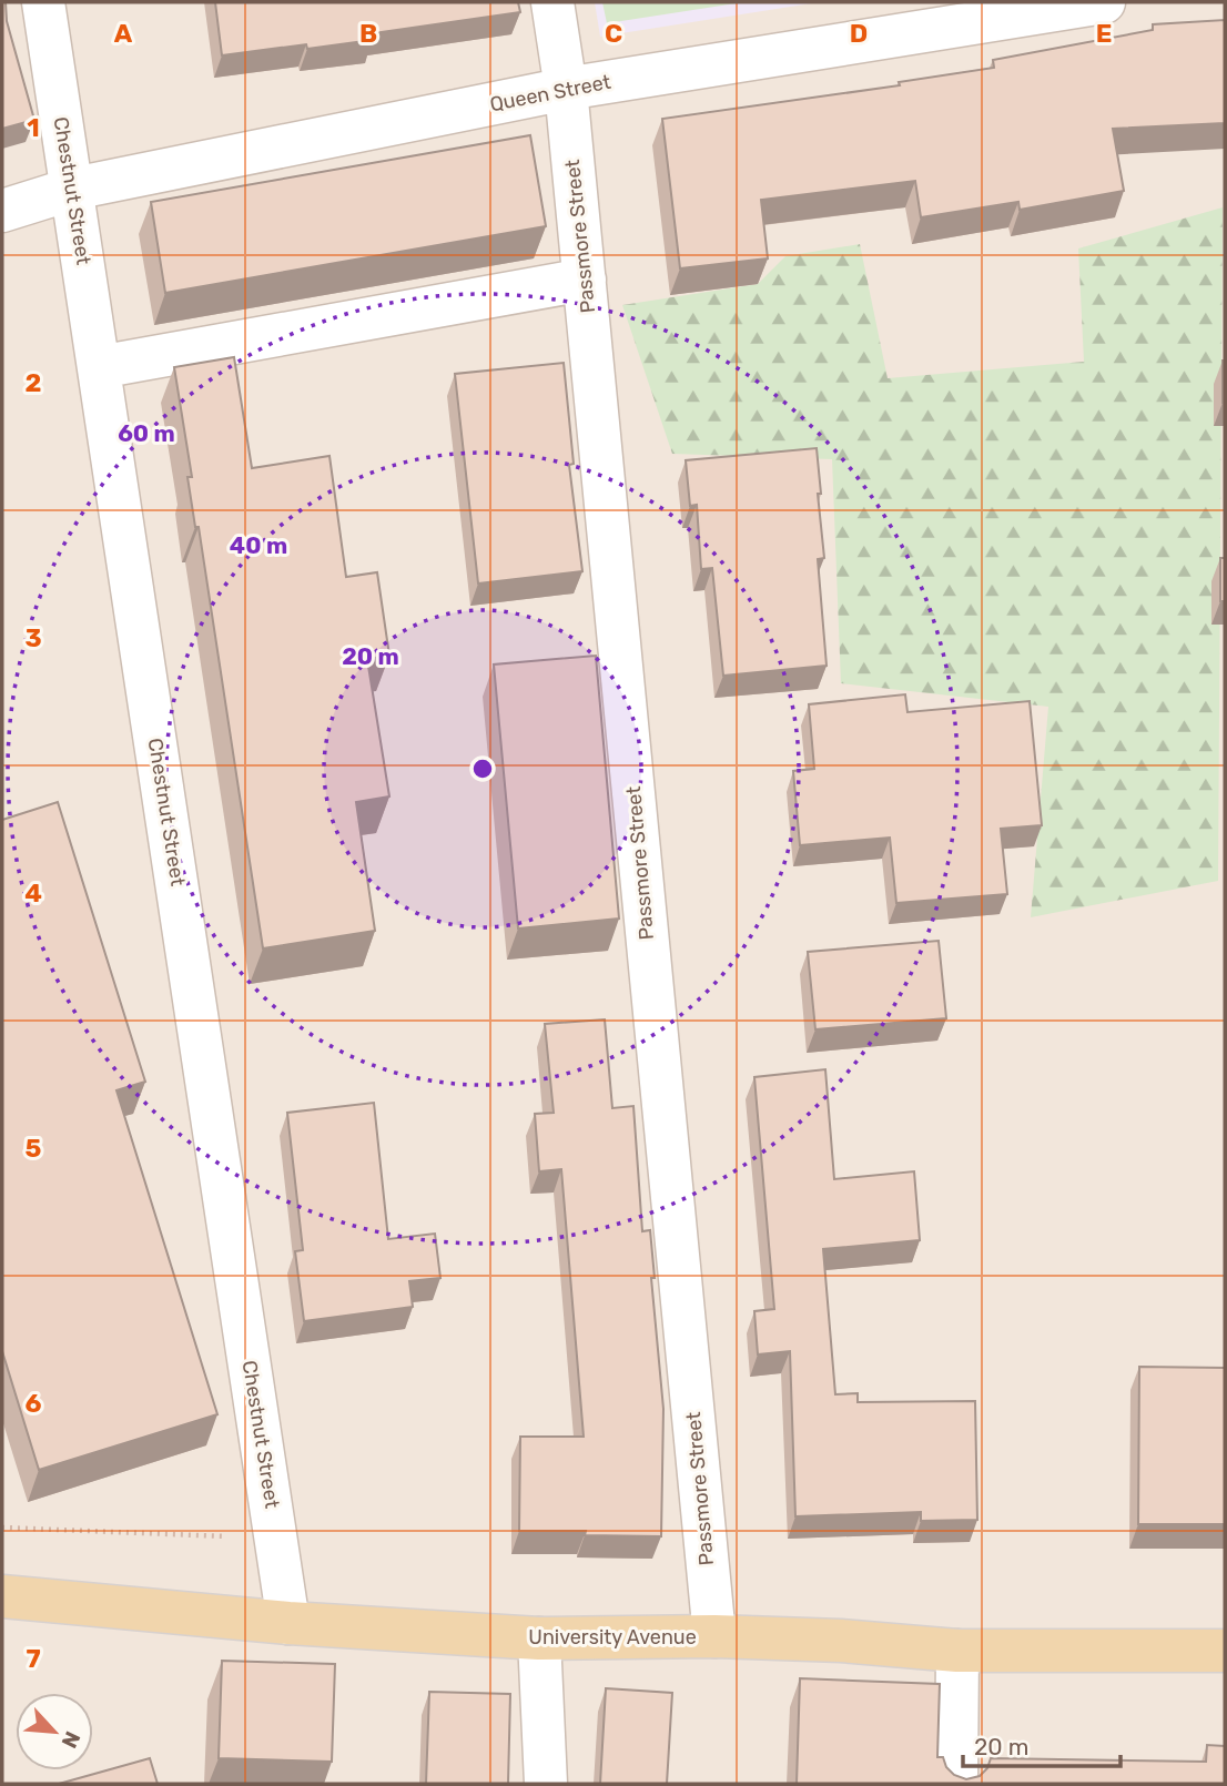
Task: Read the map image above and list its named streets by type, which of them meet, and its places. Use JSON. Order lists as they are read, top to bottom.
{
  "streets": {
    "main road": ["University Avenue"],
    "street": ["Queen Street", "Chestnut Street", "Passmore Street"]
  },
  "crossings": [
    ["Queen Street", "Chestnut Street"],
    ["Queen Street", "Passmore Street"],
    ["Chestnut Street", "University Avenue"],
    ["Passmore Street", "University Avenue"]
  ],
  "scale_bar": "20 m",
  "north": "bottom right",
  "grid": {
    "columns": [
      "A",
      "B",
      "C",
      "D",
      "E"
    ],
    "rows": [
      "1",
      "2",
      "3",
      "4",
      "5",
      "6",
      "7"
    ]
  },
  "rings": ["60 m", "40 m", "20 m"]
}
